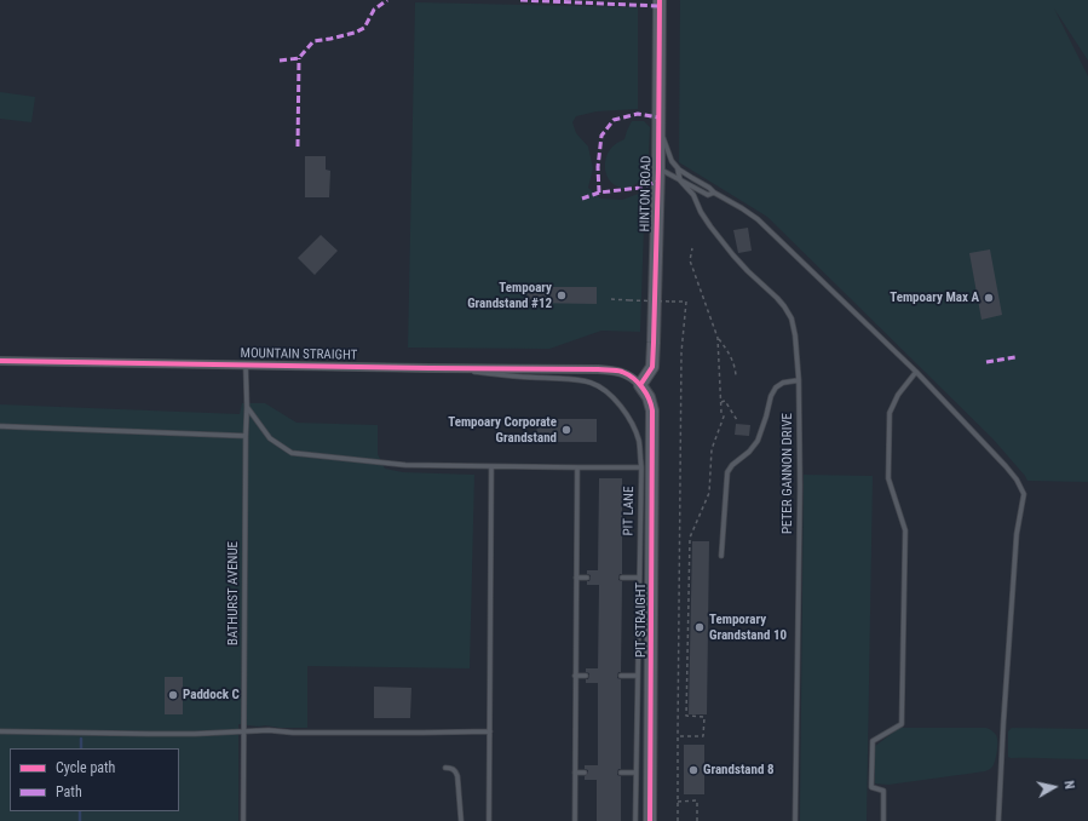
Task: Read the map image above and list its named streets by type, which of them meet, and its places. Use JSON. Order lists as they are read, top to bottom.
{
  "streets": {
    "street": ["HINTON ROAD", "MOUNTAIN STRAIGHT", "PIT STRAIGHT"],
    "lane": ["PETER GANNON DRIVE", "PIT LANE", "BATHURST AVENUE"]
  },
  "crossings": [
    ["HINTON ROAD", "MOUNTAIN STRAIGHT"],
    ["HINTON ROAD", "PETER GANNON DRIVE"],
    ["HINTON ROAD", "PIT STRAIGHT"],
    ["MOUNTAIN STRAIGHT", "PIT LANE"],
    ["MOUNTAIN STRAIGHT", "BATHURST AVENUE"],
    ["MOUNTAIN STRAIGHT", "PIT STRAIGHT"]
  ],
  "places": [
    "Tempoary Grandstand #12",
    "Tempoary Max A",
    "Tempoary Corporate Grandstand",
    "Temporary Grandstand 10",
    "Paddock C",
    "Grandstand 8"
  ],
  "legend": ["Cycle path", "Path"],
  "north": "right"
}
